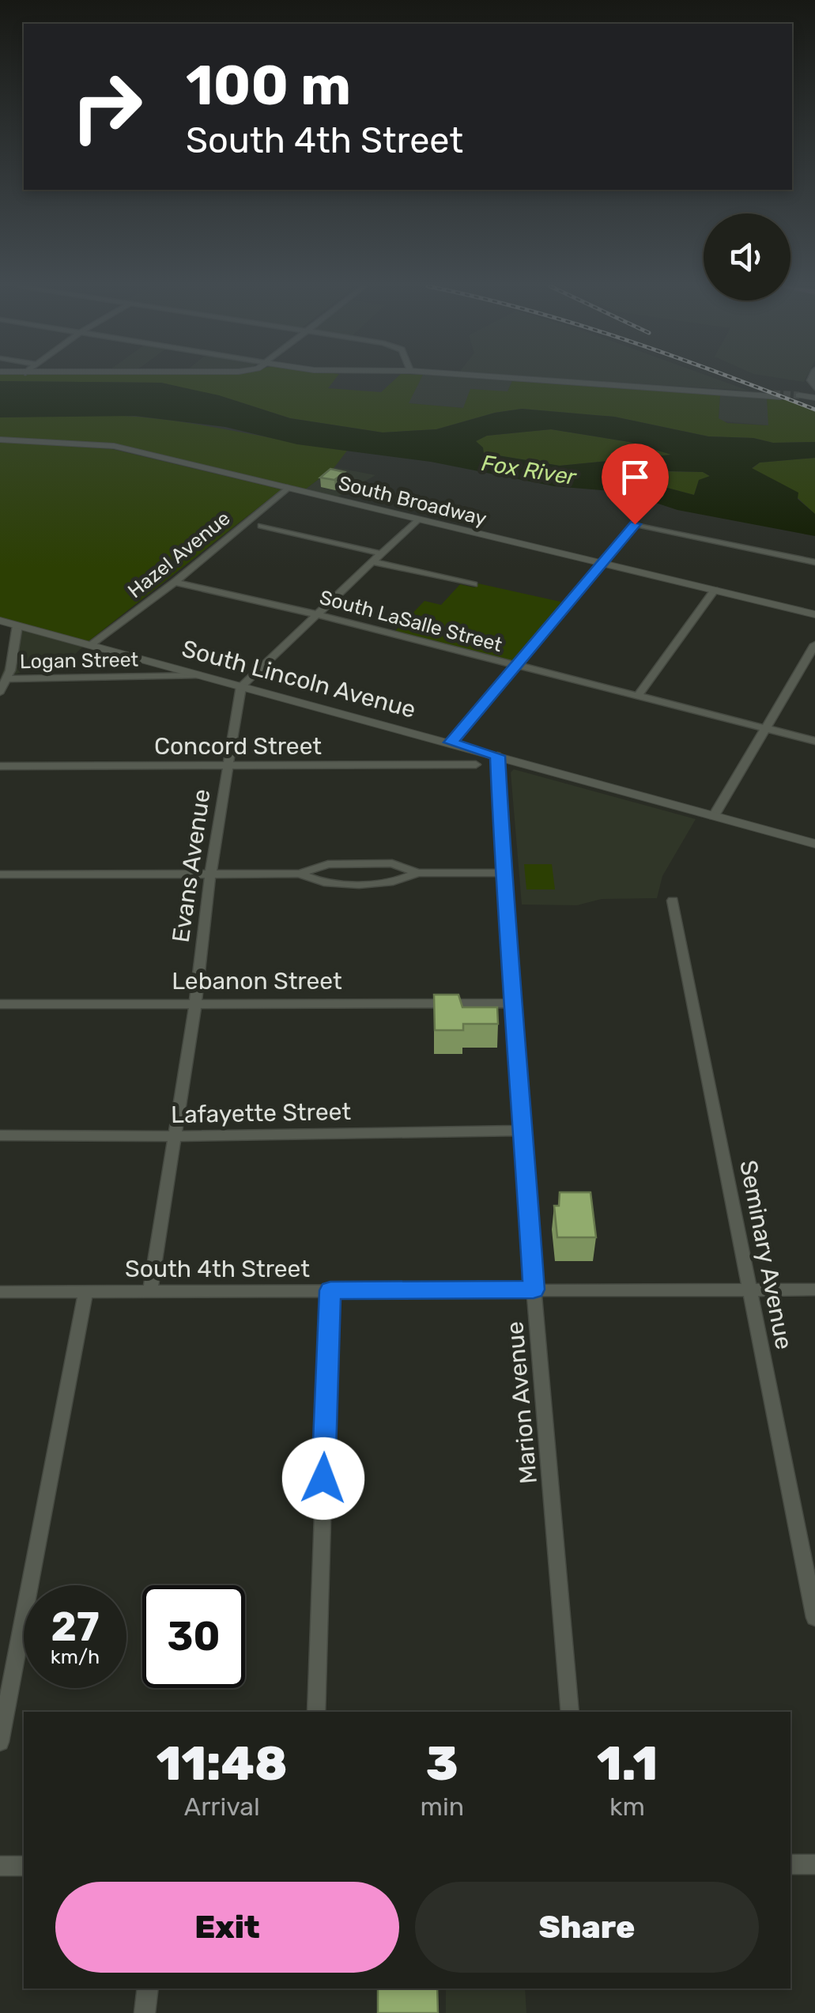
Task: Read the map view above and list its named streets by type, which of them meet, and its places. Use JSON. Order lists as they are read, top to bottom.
{
  "streets": {
    "street": [
      "South Broadway",
      "Hazel Avenue",
      "South LaSalle Street",
      "Logan Street",
      "South Lincoln Avenue",
      "Concord Street",
      "Evans Avenue",
      "Lebanon Street",
      "Lafayette Street",
      "Seminary Avenue",
      "South 4th Street",
      "Marion Avenue"
    ]
  },
  "crossings": [
    ["South Broadway", "Hazel Avenue"],
    ["Hazel Avenue", "South LaSalle Street"],
    ["Hazel Avenue", "South Lincoln Avenue"],
    ["Logan Street", "South Lincoln Avenue"],
    ["South Lincoln Avenue", "Evans Avenue"],
    ["South Lincoln Avenue", "Marion Avenue"],
    ["Concord Street", "Evans Avenue"],
    ["Evans Avenue", "Lebanon Street"],
    ["Evans Avenue", "Lafayette Street"],
    ["Evans Avenue", "South 4th Street"],
    ["Lebanon Street", "Marion Avenue"],
    ["Lafayette Street", "Marion Avenue"],
    ["Seminary Avenue", "South 4th Street"],
    ["South 4th Street", "Marion Avenue"]
  ],
  "water": ["Fox River"],
  "page": {
    "turn": ["100 m", "South 4th Street"],
    "speed": "27 km/h",
    "limit": "30",
    "eta": [
      "11:48",
      "Arrival",
      "3",
      "min",
      "1.1",
      "km"
    ],
    "buttons": ["Exit", "Share"]
  }
}
